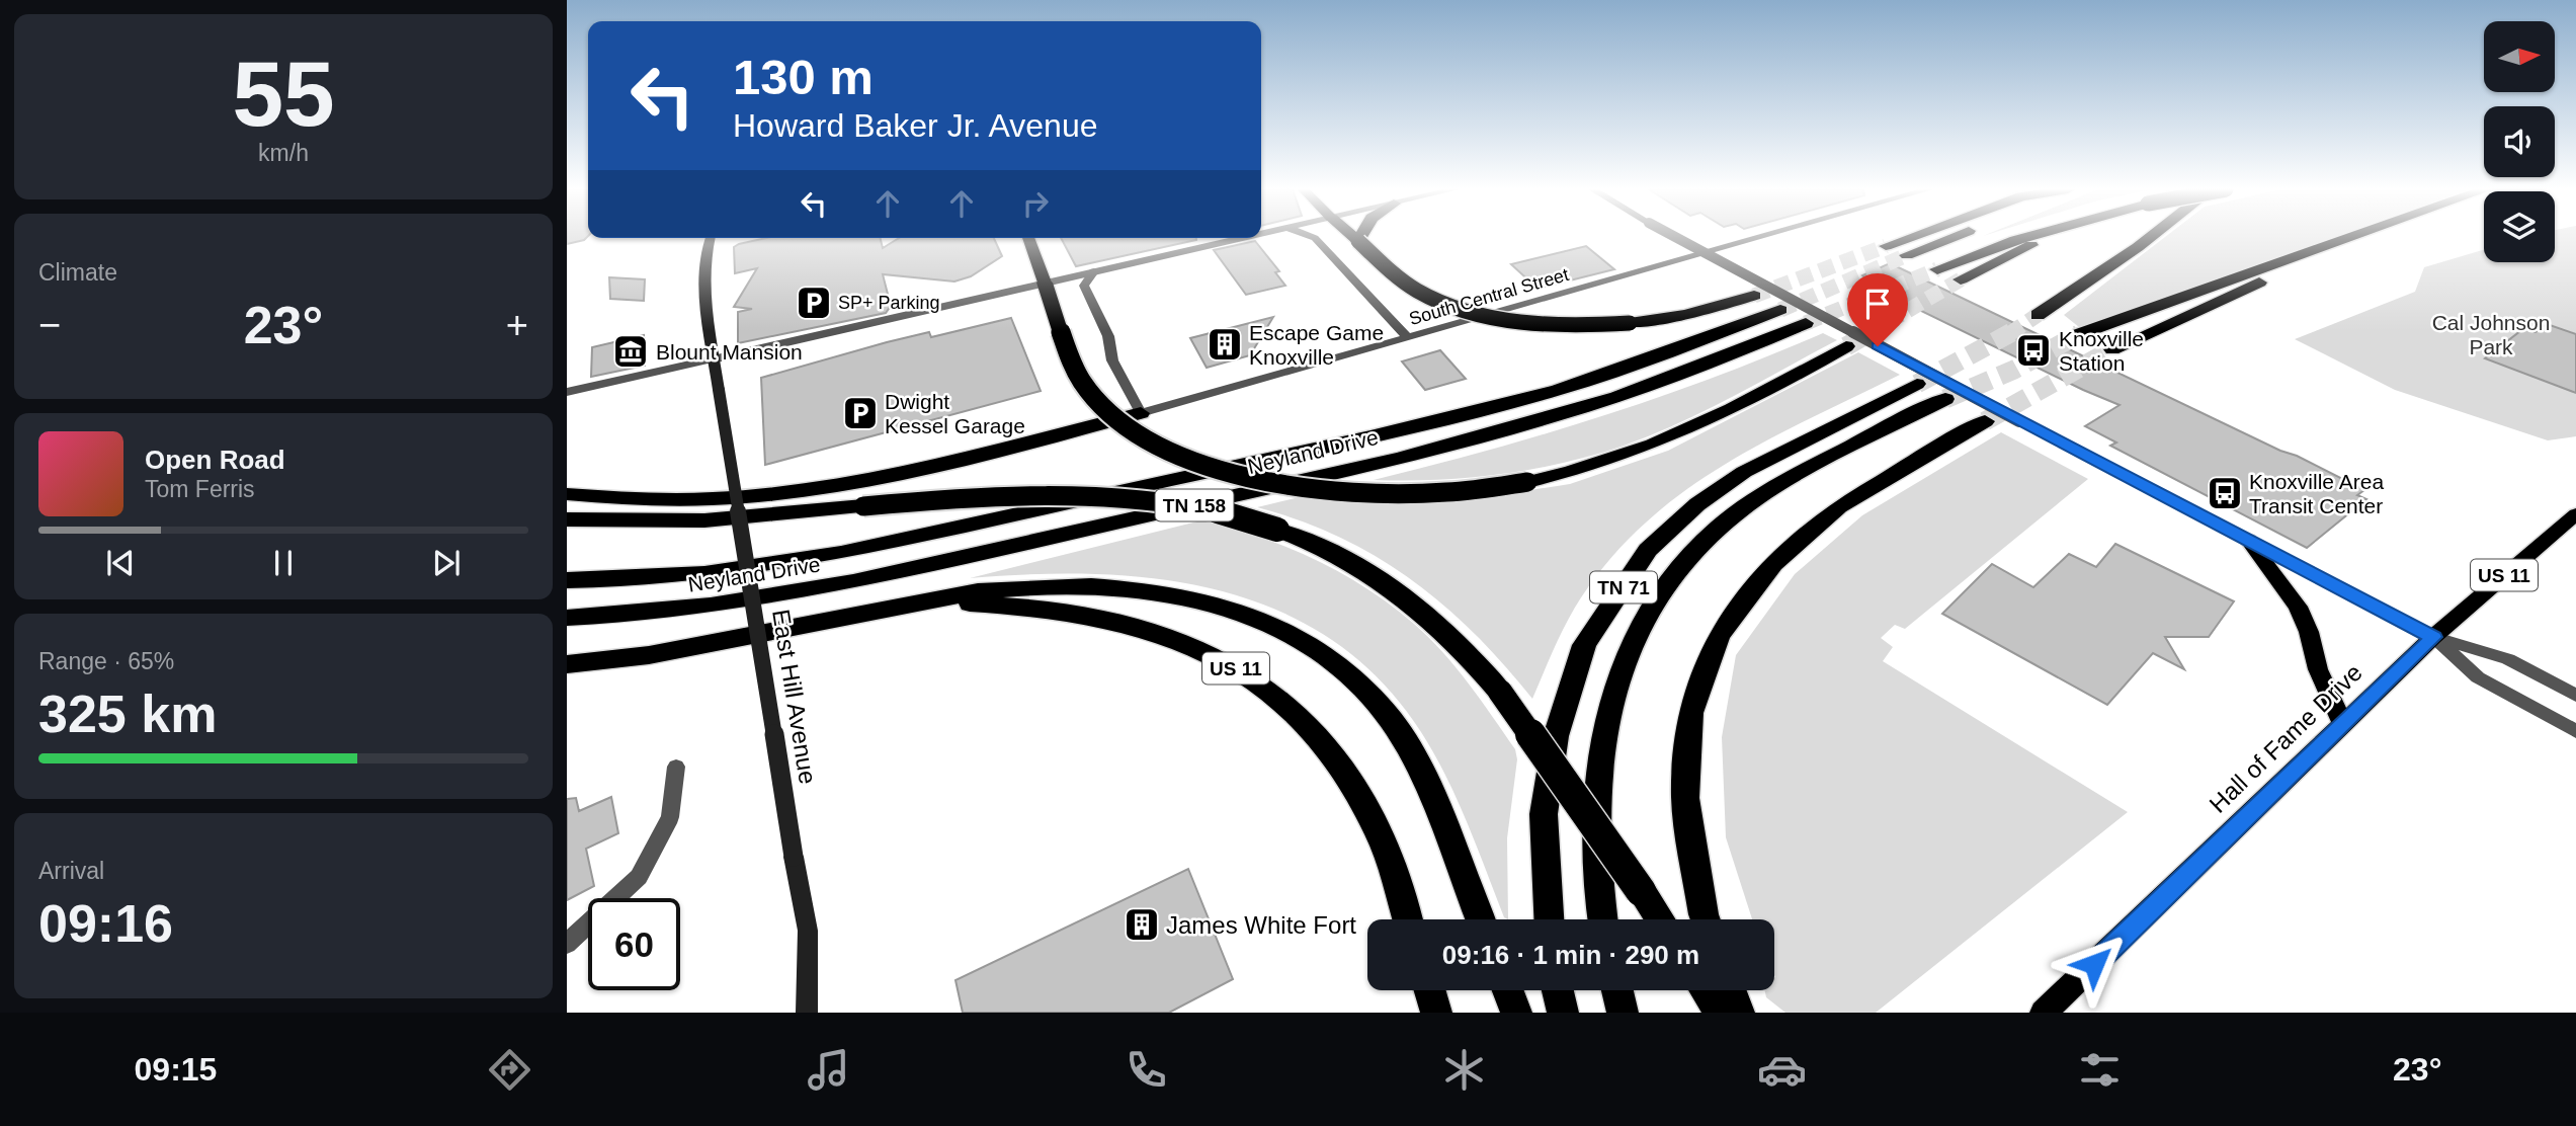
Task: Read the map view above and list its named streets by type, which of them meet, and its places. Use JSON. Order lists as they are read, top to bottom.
{
  "streets": {
    "highway": [
      "Neyland Drive",
      "TN 158",
      "US 11",
      "TN 71"
    ],
    "main road": ["East Hill Avenue", "Hall of Fame Drive"],
    "street": ["South Central Street"]
  },
  "parks": ["Cal Johnson Park"],
  "places": {
    "parking": ["SP+ Parking", "Dwight Kessel Garage"],
    "building": ["Escape Game Knoxville", "James White Fort"],
    "bus stop": ["Knoxville Station", "Knoxville Area Transit Center"],
    "museum": ["Blount Mansion"]
  },
  "north": "right",
  "page": {
    "tile": [
      ["55", "km/h"],
      "Climate",
      ["Range · 65%", "325 km"],
      ["Arrival", "09:16"]
    ],
    "turn": ["130 m", "Howard Baker Jr. Avenue"],
    "heat": ["−", "23°", "+"],
    "song": ["Open Road", "Tom Ferris"],
    "limit": "60",
    "trip": "09:16 · 1 min · 290 m",
    "tabs": ["09:15", "23°"]
  }
}
